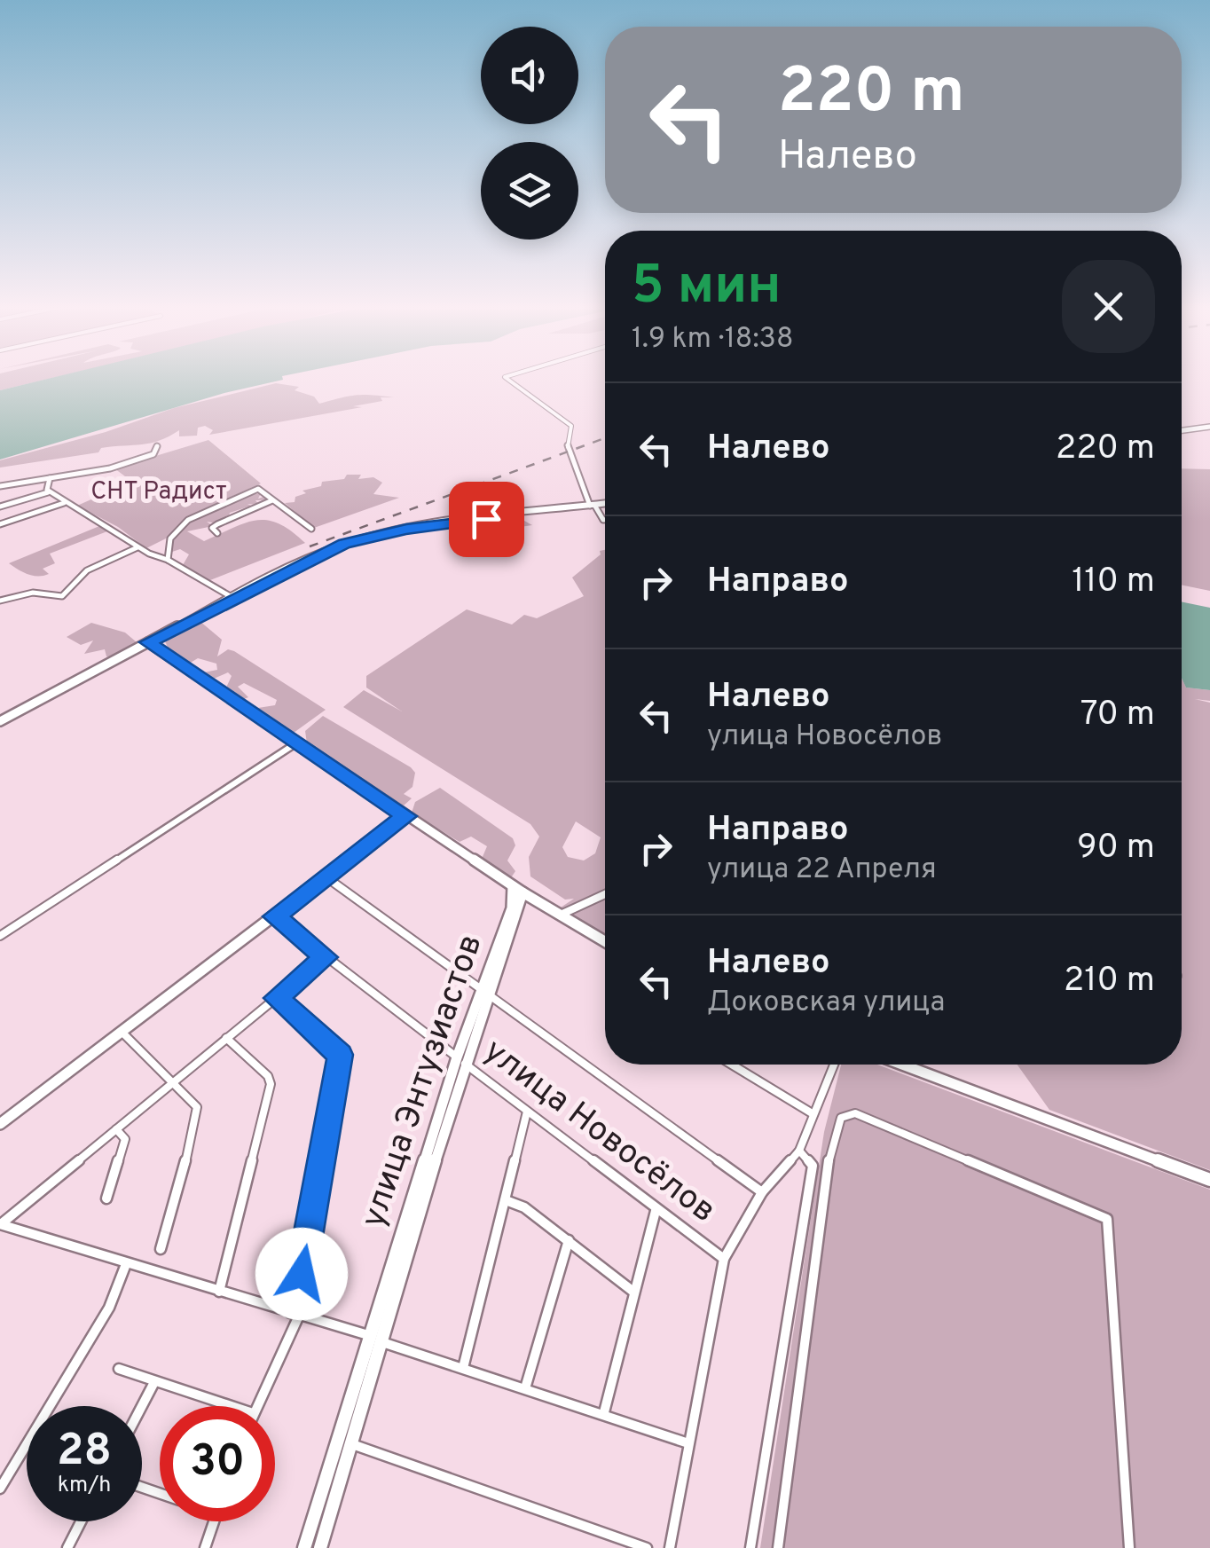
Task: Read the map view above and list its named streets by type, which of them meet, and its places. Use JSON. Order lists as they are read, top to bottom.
{
  "streets": {
    "main road": ["улица Энтузиастов"],
    "street": ["улица Новосёлов"]
  },
  "crossings": [
    ["улица Энтузиастов", "улица Новосёлов"]
  ],
  "parks": ["СНТ Радист"],
  "page": {
    "turn": ["220 m", "Налево"],
    "heading": ["5 мин", "1.9 km · 18:38"],
    "list": [
      {
        "name": "Налево",
        "value": "220 m"
      },
      {
        "name": "Направо",
        "value": "110 m"
      },
      {
        "name": "Налево",
        "note": "улица Новосёлов",
        "value": "70 m"
      },
      {
        "name": "Направо",
        "note": "улица 22 Апреля",
        "value": "90 m"
      },
      {
        "name": "Налево",
        "note": "Доковская улица",
        "value": "210 m"
      }
    ],
    "speed": "28 km/h",
    "limit": "30"
  }
}
